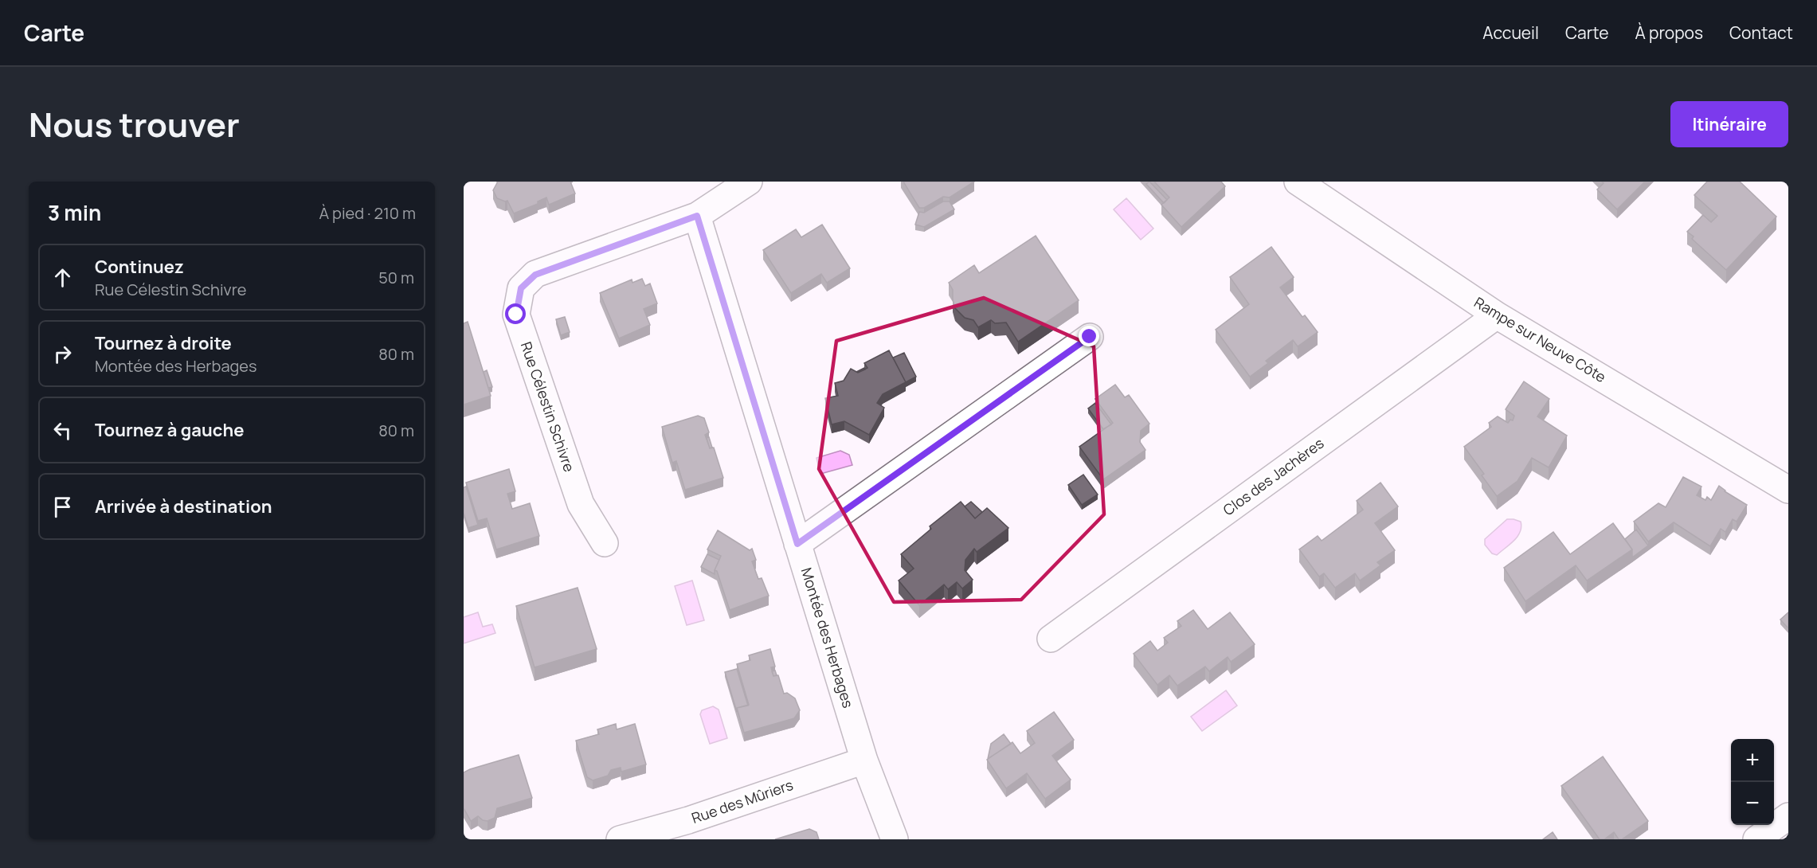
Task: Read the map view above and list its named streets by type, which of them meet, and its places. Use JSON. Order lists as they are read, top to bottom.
{
  "streets": {
    "street": [
      "Rampe sur Neuve Côte",
      "Rue Célestin Schivre",
      "Clos des Jachères",
      "Montée des Herbages",
      "Rue des Mûriers"
    ]
  },
  "crossings": [
    ["Rampe sur Neuve Côte", "Clos des Jachères"],
    ["Rue Célestin Schivre", "Montée des Herbages"],
    ["Montée des Herbages", "Rue des Mûriers"]
  ],
  "page": {
    "header": "Carte",
    "nav": [
      "Accueil",
      "Carte",
      "À propos",
      "Contact"
    ],
    "title": "Nous trouver",
    "buttons": "Itinéraire",
    "heading": ["3 min", "À pied · 210 m"],
    "list": [
      ["Continuez", "Rue Célestin Schivre", "50 m"],
      ["Tournez à droite", "Montée des Herbages", "80 m"],
      ["Tournez à gauche", "80 m"],
      "Arrivée à destination"
    ],
    "map_buttons": ["+", "−"]
  }
}
